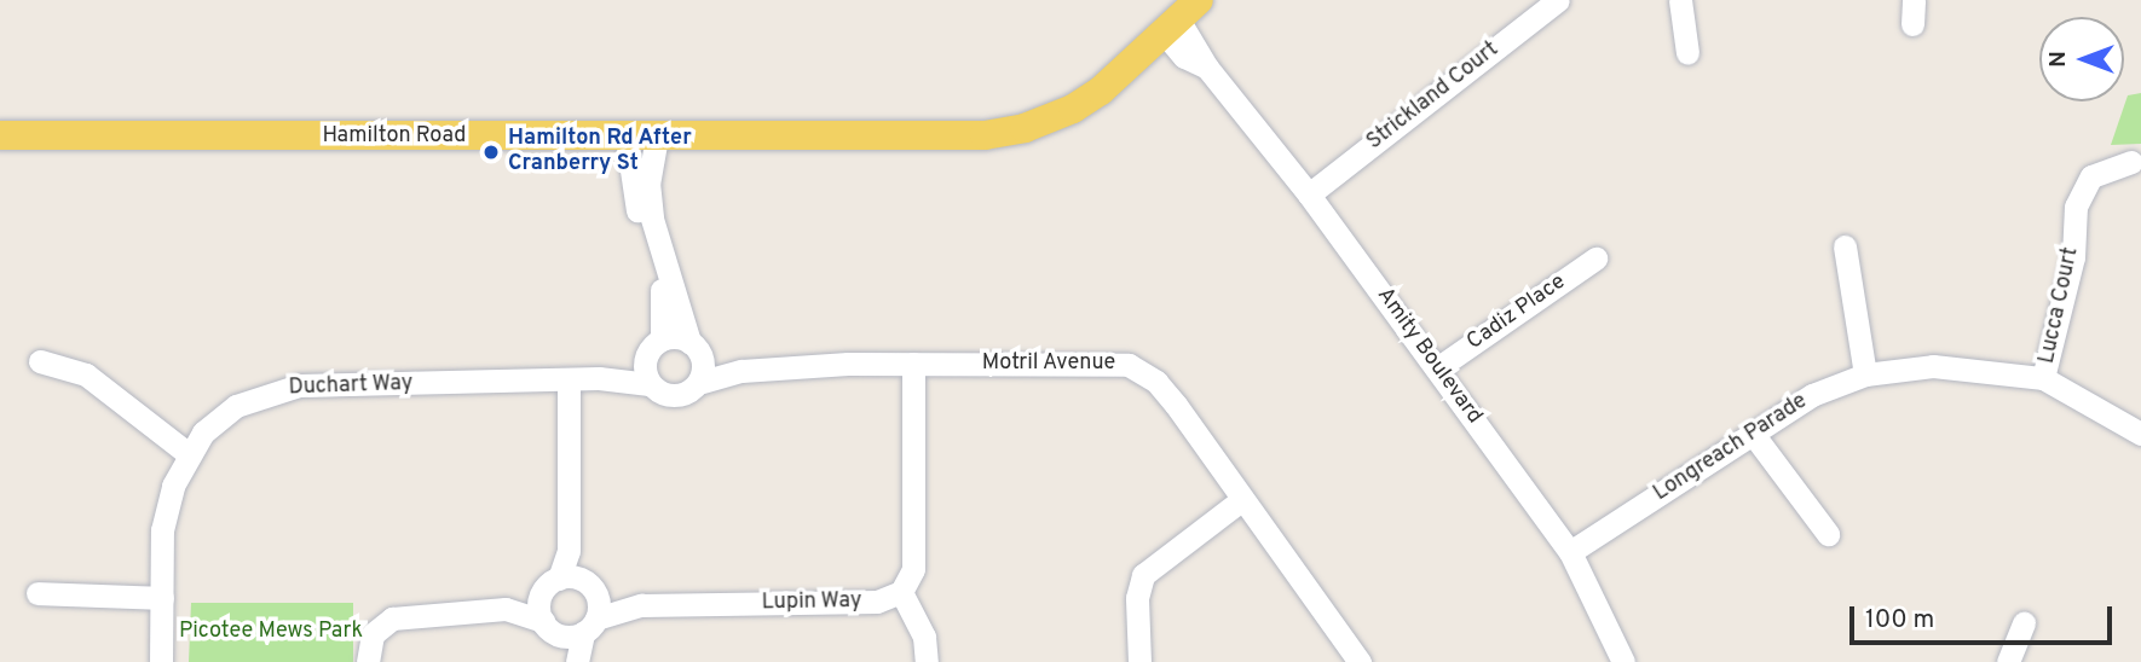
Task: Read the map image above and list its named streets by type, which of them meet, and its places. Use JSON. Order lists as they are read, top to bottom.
{
  "streets": {
    "main road": ["Hamilton Road"],
    "street": [
      "Strickland Court",
      "Lucca Court",
      "Cadiz Place",
      "Amity Boulevard",
      "Motril Avenue",
      "Duchart Way",
      "Longreach Parade",
      "Lupin Way"
    ]
  },
  "crossings": [
    ["Strickland Court", "Amity Boulevard"],
    ["Hamilton Road", "Amity Boulevard"],
    ["Lucca Court", "Longreach Parade"],
    ["Cadiz Place", "Amity Boulevard"],
    ["Amity Boulevard", "Longreach Parade"],
    ["Motril Avenue", "Duchart Way"]
  ],
  "parks": ["Picotee Mews Park"],
  "places": ["Hamilton Rd After Cranberry St"],
  "scale_bar": "100 m",
  "north": "left"
}
